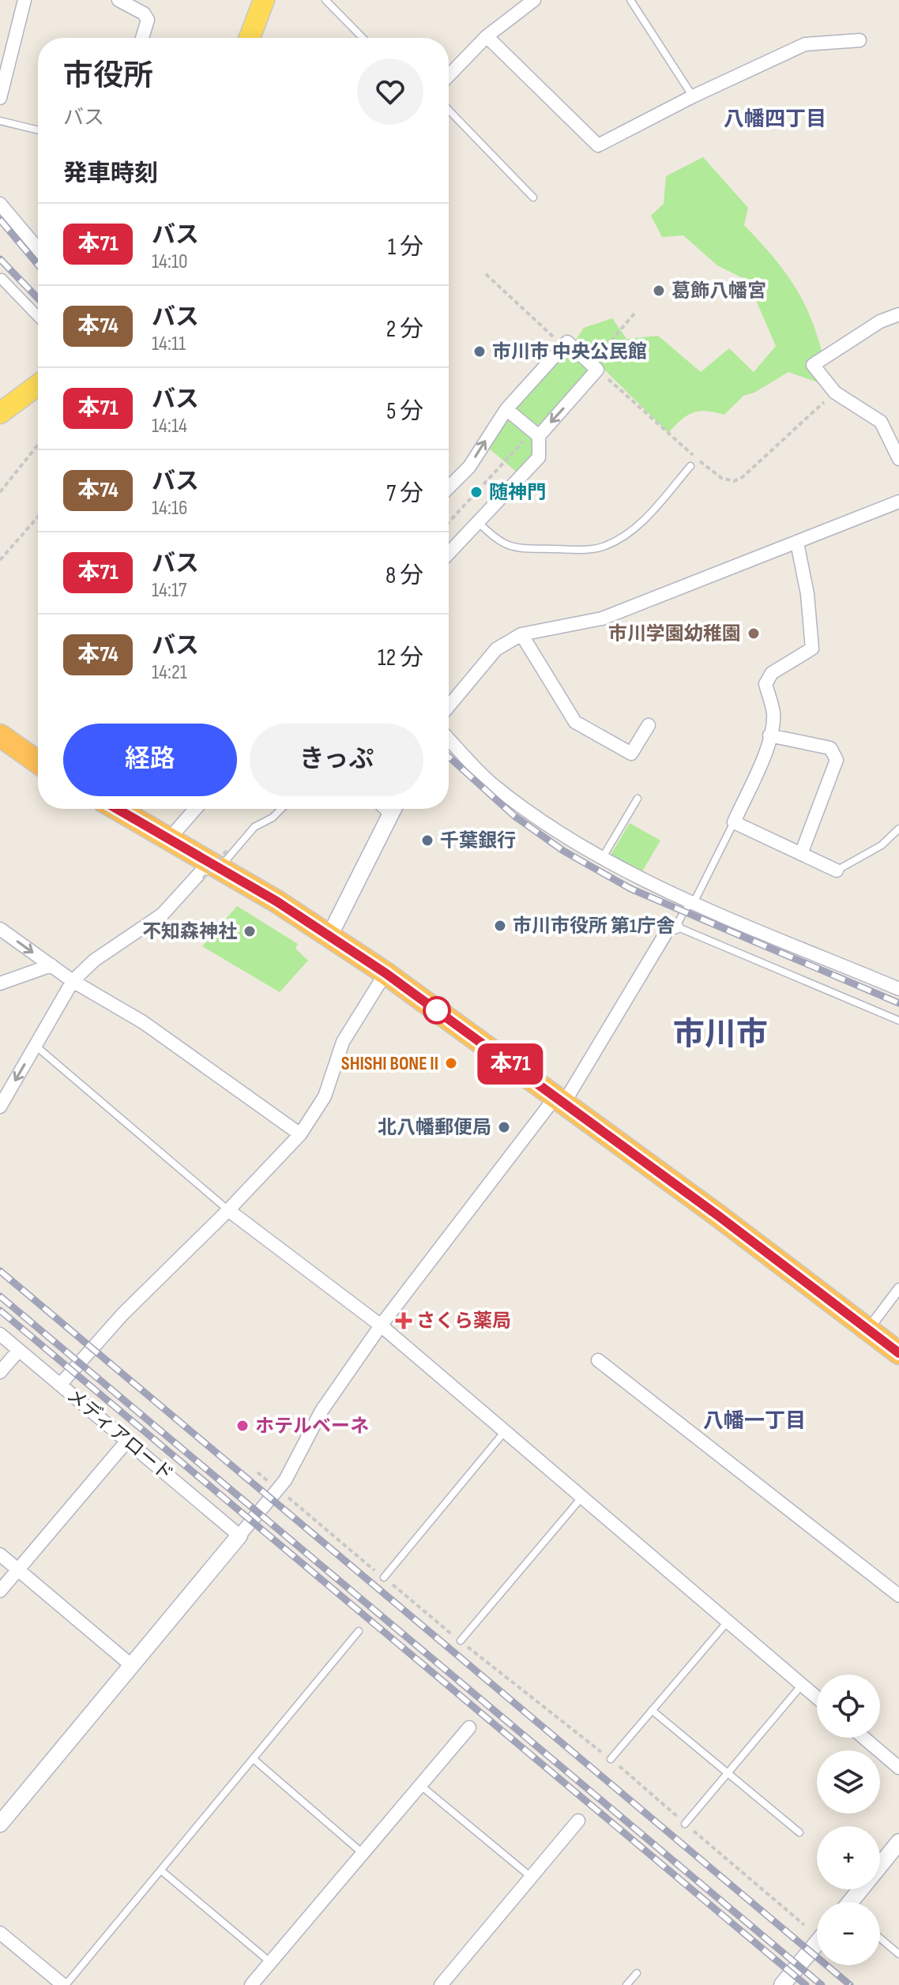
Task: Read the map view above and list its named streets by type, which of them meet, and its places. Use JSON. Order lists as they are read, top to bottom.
{
  "streets": {
    "street": ["メディアロード"]
  },
  "districts": ["八幡四丁目", "市川市", "八幡一丁目"],
  "places": {
    "other": [
      "葛飾八幡宮",
      "市川市 中央公民館",
      "随神門",
      "市川学園幼稚園",
      "千葉銀行",
      "市川市役所 第1庁舎",
      "不知森神社",
      "SHISHI BONE II",
      "北八幡郵便局",
      "ホテルベーネ"
    ],
    "health": ["さくら薬局"]
  },
  "lines": ["bus line 本71"],
  "page": {
    "on_map": "本71",
    "heading": [
      ["市役所", "バス"],
      "発車時刻"
    ],
    "list": [
      {
        "mark": "本71",
        "name": "バス",
        "note": "14:10",
        "value": "1 分"
      },
      {
        "mark": "本74",
        "name": "バス",
        "note": "14:11",
        "value": "2 分"
      },
      {
        "mark": "本71",
        "name": "バス",
        "note": "14:14",
        "value": "5 分"
      },
      {
        "mark": "本74",
        "name": "バス",
        "note": "14:16",
        "value": "7 分"
      },
      {
        "mark": "本71",
        "name": "バス",
        "note": "14:17",
        "value": "8 分"
      },
      {
        "mark": "本74",
        "name": "バス",
        "note": "14:21",
        "value": "12 分"
      }
    ],
    "buttons": ["経路", "きっぷ"],
    "map_buttons": ["+", "−"]
  }
}
